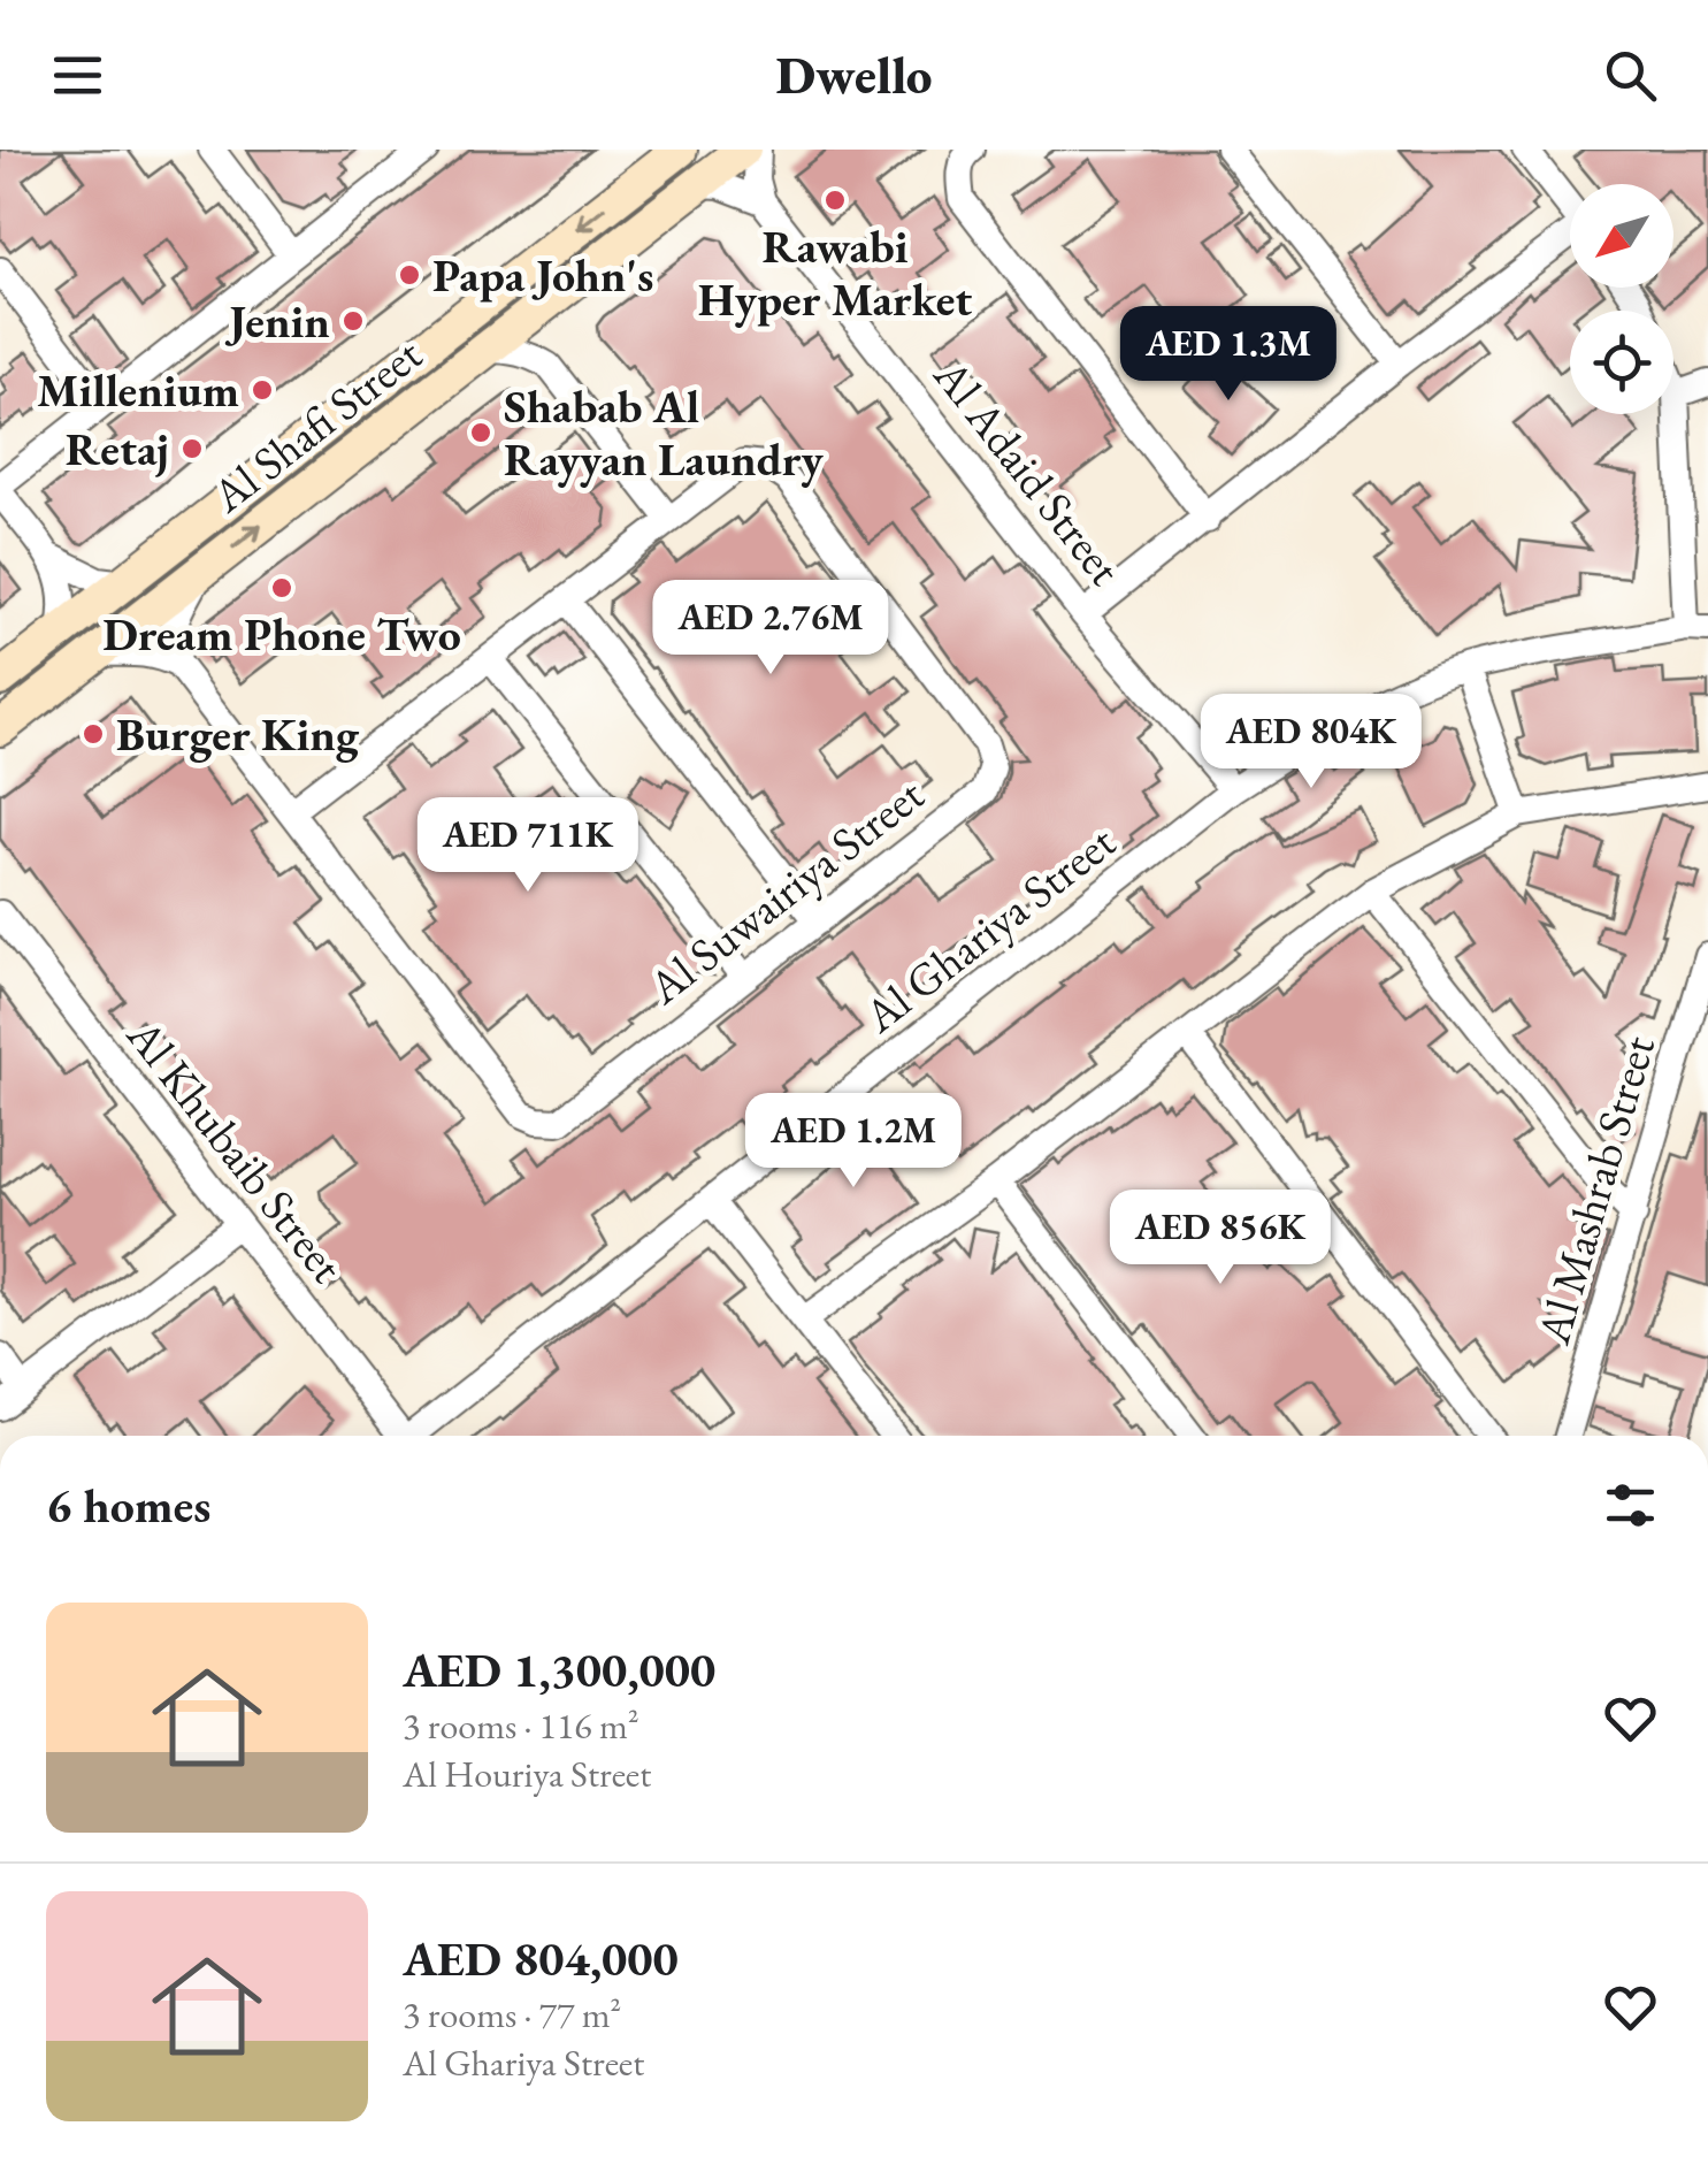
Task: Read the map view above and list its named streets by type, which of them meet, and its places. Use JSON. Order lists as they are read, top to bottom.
{
  "streets": {
    "main road": ["Al Shafi Street"],
    "street": [
      "Al Adaid Street",
      "Al Suwairiya Street",
      "Al Ghariya Street",
      "Al Khubaib Street",
      "Al Mashrab Street"
    ]
  },
  "crossings": [
    ["Al Adaid Street", "Al Ghariya Street"]
  ],
  "places": [
    "Rawabi Hyper Market",
    "Papa John's",
    "Jenin",
    "Millenium",
    "Shabab Al Rayyan Laundry",
    "Retaj",
    "Dream Phone Two",
    "Burger King"
  ],
  "north": "bottom left",
  "page": {
    "header": "Dwello",
    "price": [
      "AED 1.3M",
      "AED 2.76M",
      "AED 804K",
      "AED 711K",
      "AED 1.2M",
      "AED 856K"
    ],
    "heading": "6 homes",
    "list": [
      {
        "name": "AED 1,300,000",
        "note": "3 rooms · 116 m² · Al Houriya Street"
      },
      {
        "name": "AED 804,000",
        "note": "3 rooms · 77 m² · Al Ghariya Street"
      }
    ]
  }
}
